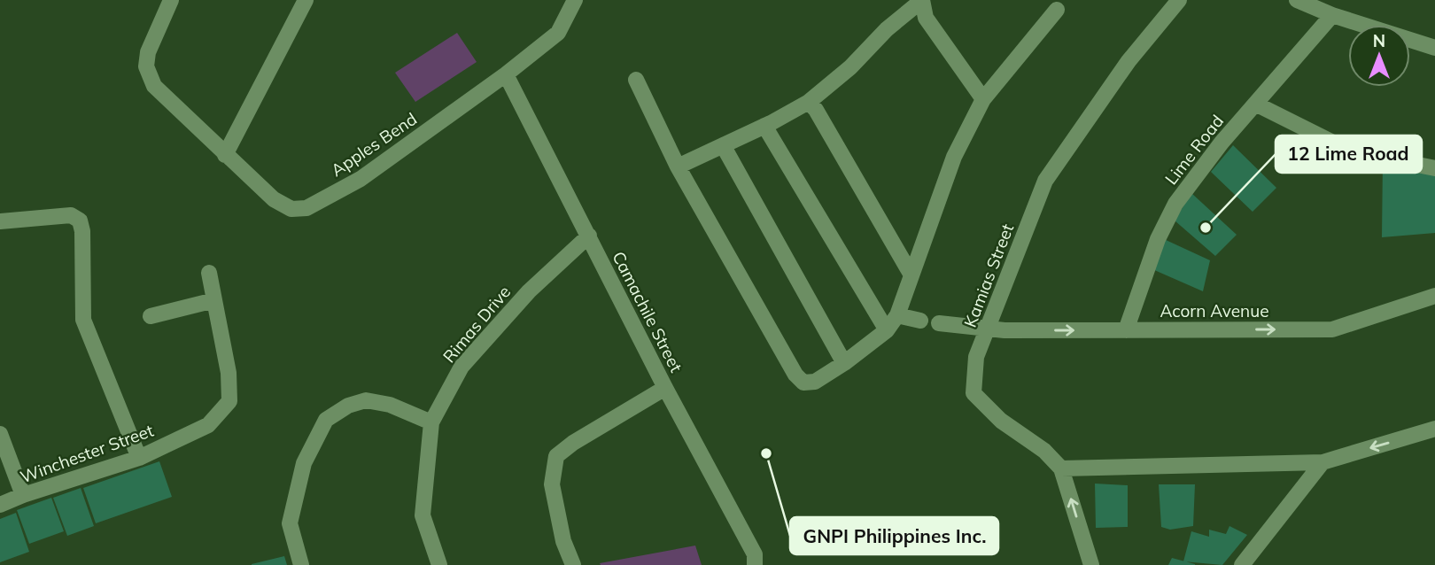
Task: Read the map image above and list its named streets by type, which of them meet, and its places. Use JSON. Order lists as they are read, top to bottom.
{
  "streets": {
    "street": [
      "Apples Bend",
      "Lime Road",
      "Kamias Street",
      "Acorn Avenue",
      "Camachile Street",
      "Rimas Drive",
      "Winchester Street"
    ]
  },
  "crossings": [
    ["Apples Bend", "Camachile Street"],
    ["Lime Road", "Acorn Avenue"],
    ["Kamias Street", "Acorn Avenue"],
    ["Camachile Street", "Rimas Drive"]
  ],
  "places": ["12 Lime Road", "GNPI Philippines Inc."],
  "north": "top"
}
